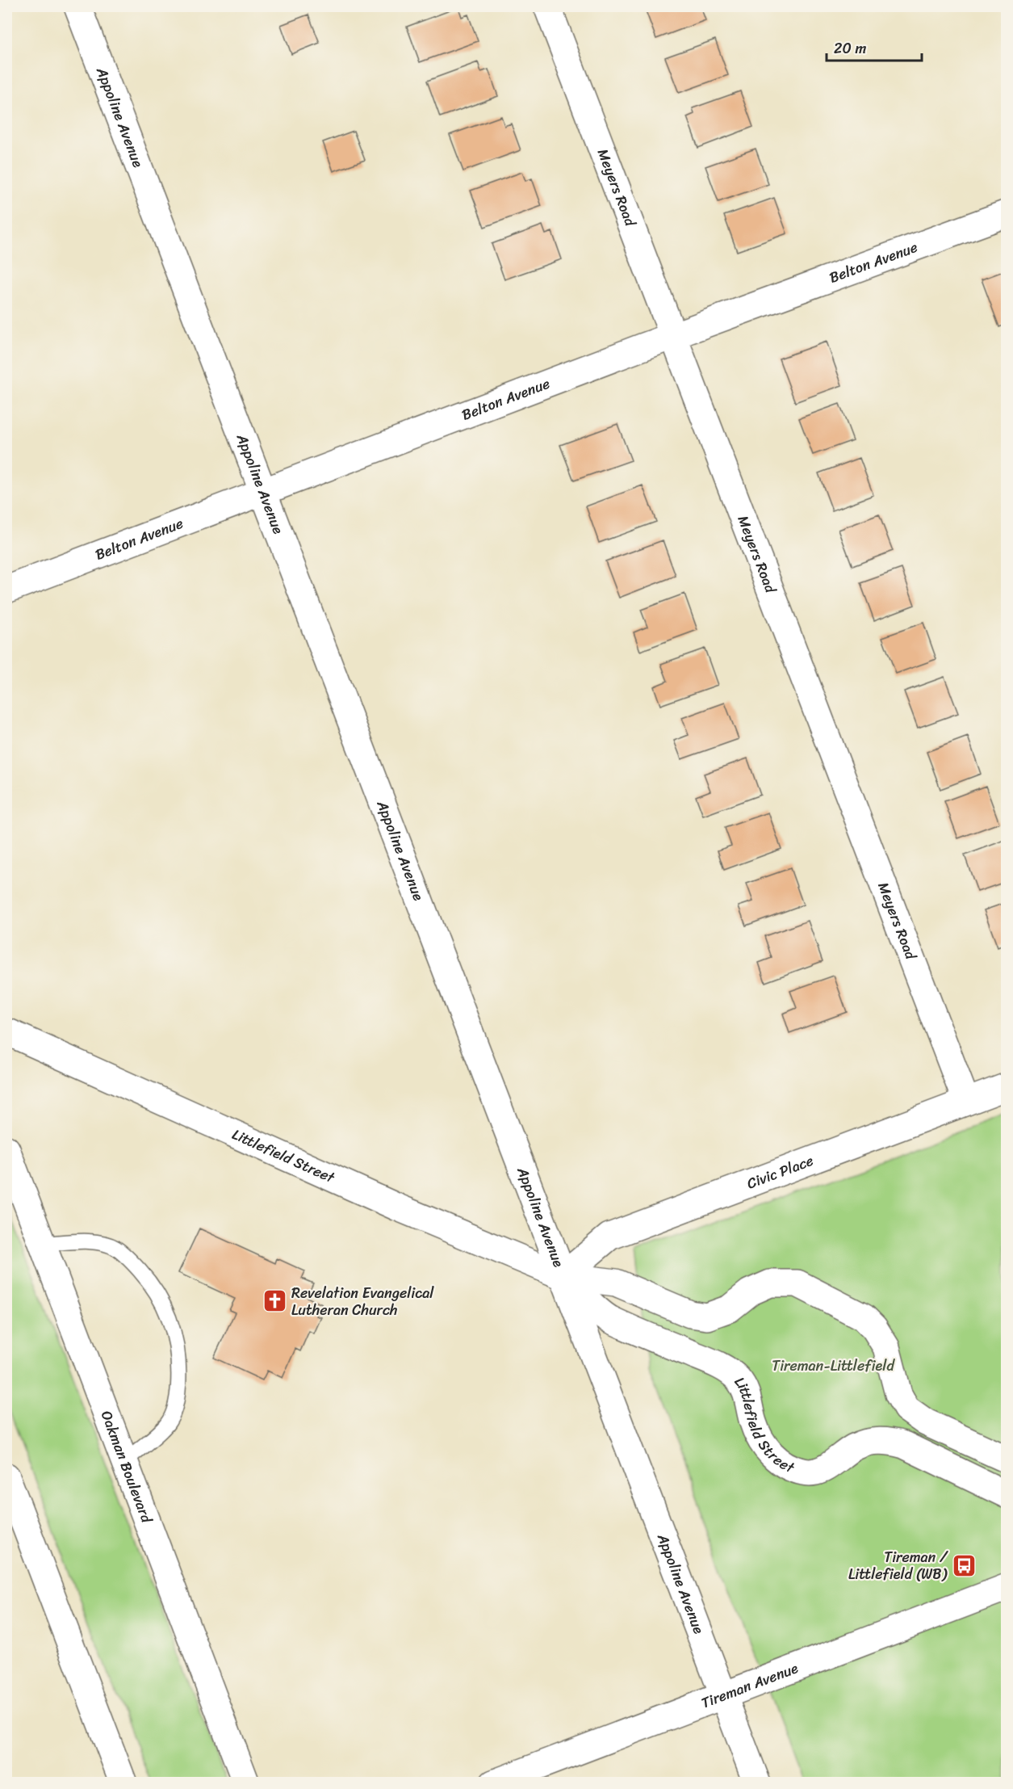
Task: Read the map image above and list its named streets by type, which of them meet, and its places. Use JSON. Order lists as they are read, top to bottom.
{
  "streets": {
    "street": [
      "Appoline Avenue",
      "Meyers Road",
      "Belton Avenue",
      "Littlefield Street",
      "Civic Place",
      "Oakman Boulevard",
      "Tireman Avenue"
    ]
  },
  "crossings": [
    ["Appoline Avenue", "Belton Avenue"],
    ["Appoline Avenue", "Littlefield Street"],
    ["Appoline Avenue", "Civic Place"],
    ["Appoline Avenue", "Tireman Avenue"],
    ["Meyers Road", "Belton Avenue"],
    ["Meyers Road", "Civic Place"],
    ["Littlefield Street", "Civic Place"]
  ],
  "parks": ["Tireman-Littlefield"],
  "places": {
    "church": ["Revelation Evangelical Lutheran Church"],
    "bus stop": ["Tireman / Littlefield (WB)"]
  },
  "scale_bar": "20 m"
}
